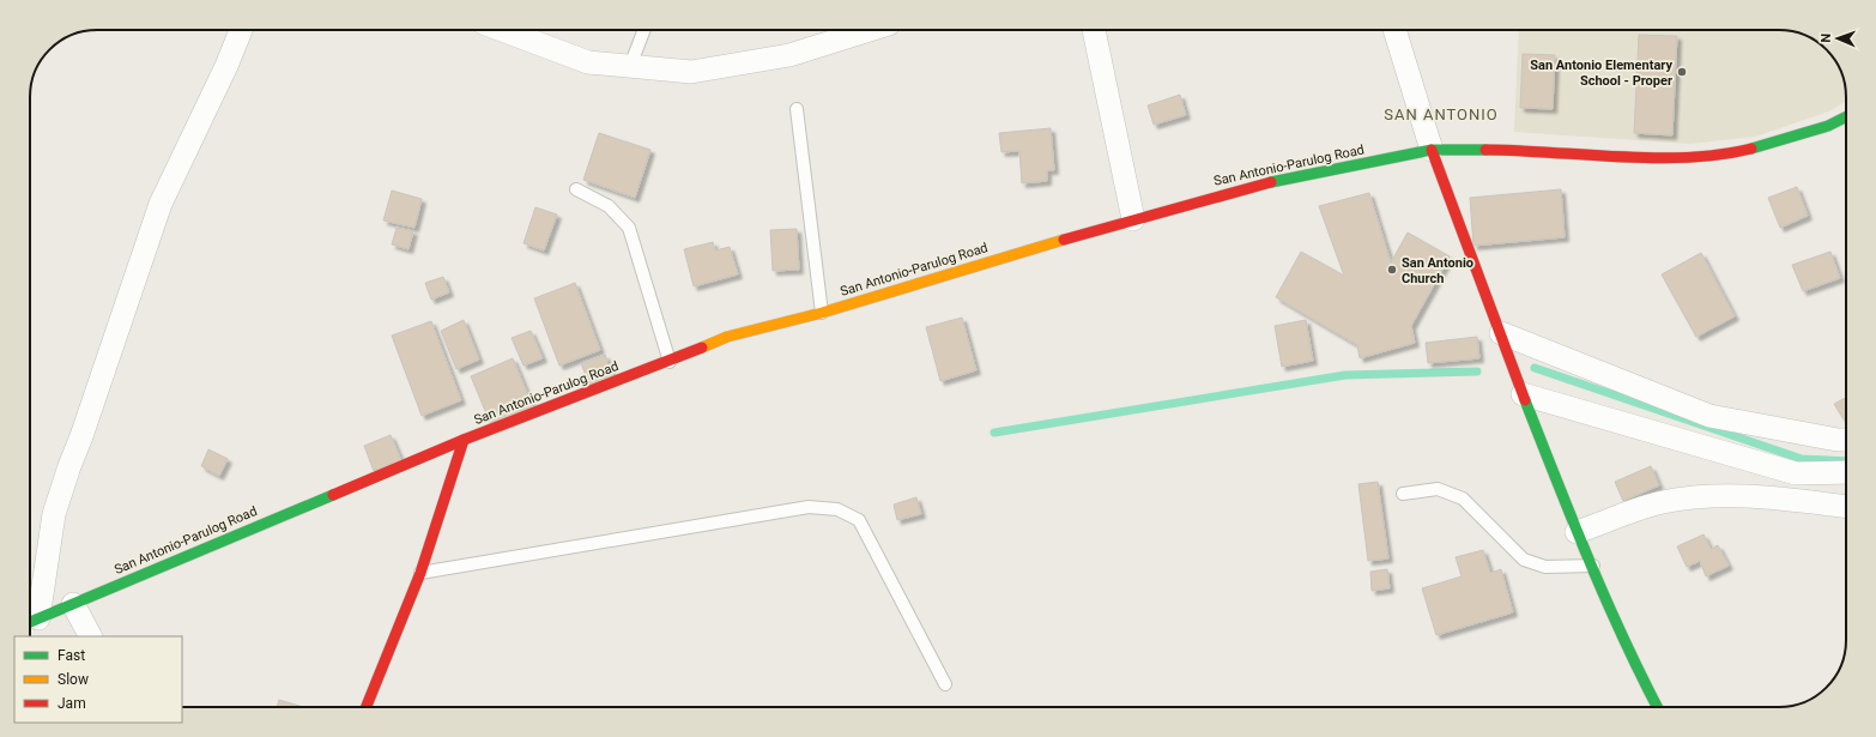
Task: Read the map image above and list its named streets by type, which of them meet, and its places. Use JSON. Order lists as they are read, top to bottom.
{
  "streets": {
    "street": ["San Antonio-Parulog Road"]
  },
  "districts": ["SAN ANTONIO"],
  "places": ["San Antonio Elementary School - Proper", "San Antonio Church"],
  "legend": ["Fast", "Slow", "Jam"],
  "north": "left"
}
